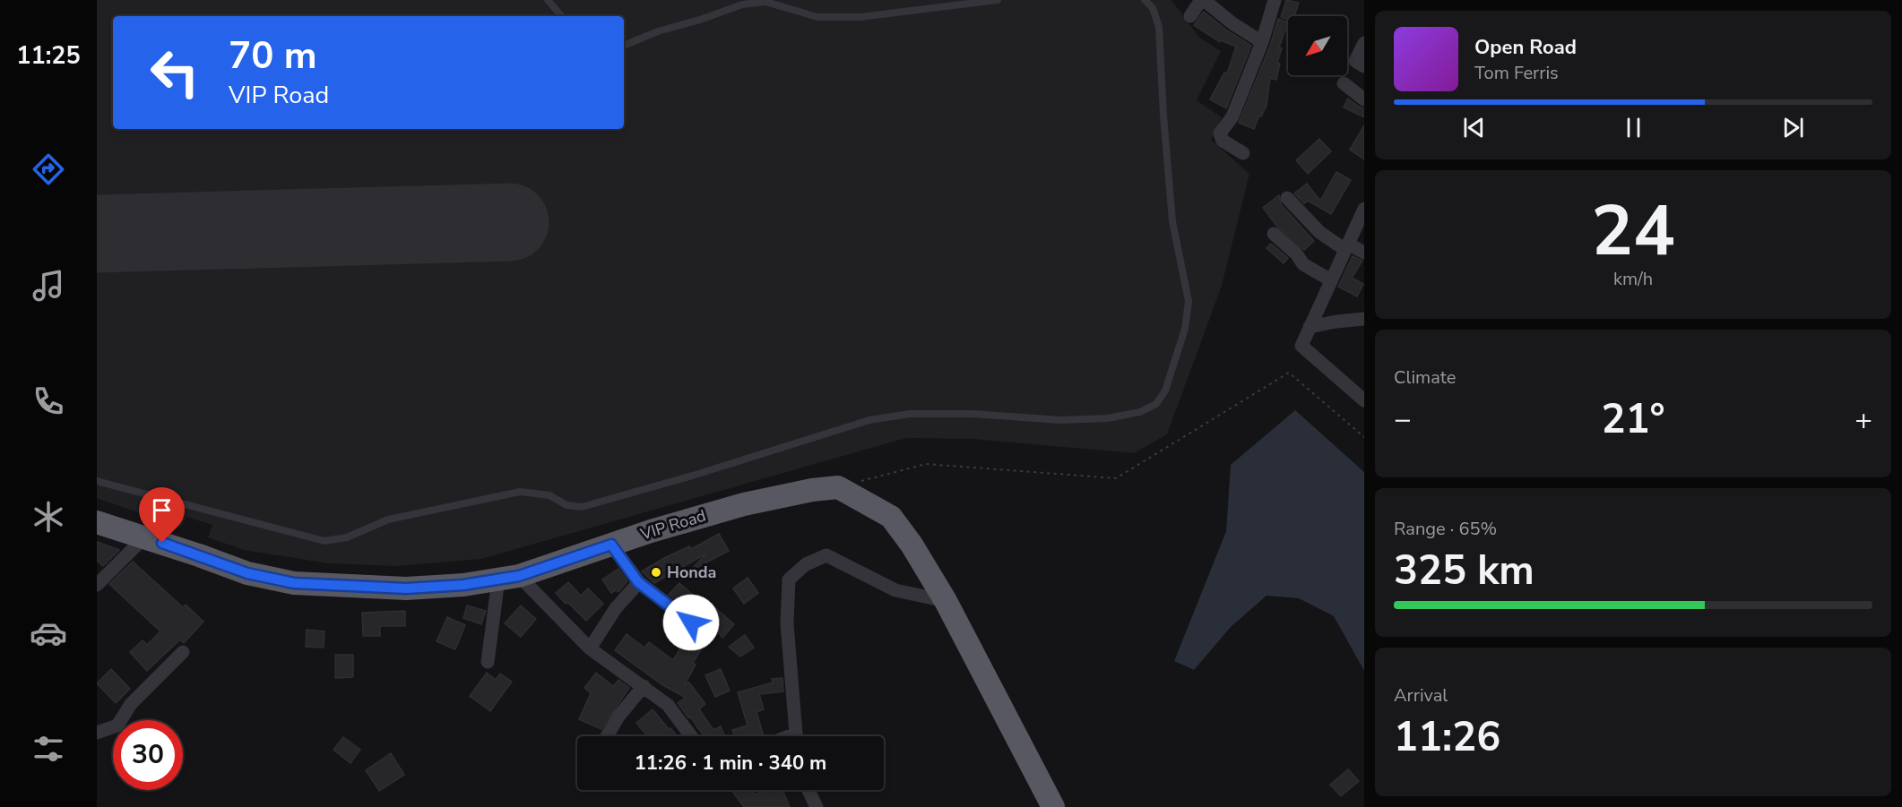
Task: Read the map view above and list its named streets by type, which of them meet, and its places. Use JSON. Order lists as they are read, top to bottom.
{
  "streets": {
    "highway": ["VIP Road"]
  },
  "places": ["Honda"],
  "north": "bottom left",
  "page": {
    "tabs": "11:25",
    "turn": ["70 m", "VIP Road"],
    "song": ["Open Road", "Tom Ferris"],
    "tile": [
      ["24", "km/h"],
      "Climate",
      ["Range · 65%", "325 km"],
      ["Arrival", "11:26"]
    ],
    "heat": ["−", "21°", "+"],
    "limit": "30",
    "trip": "11:26 · 1 min · 340 m"
  }
}
